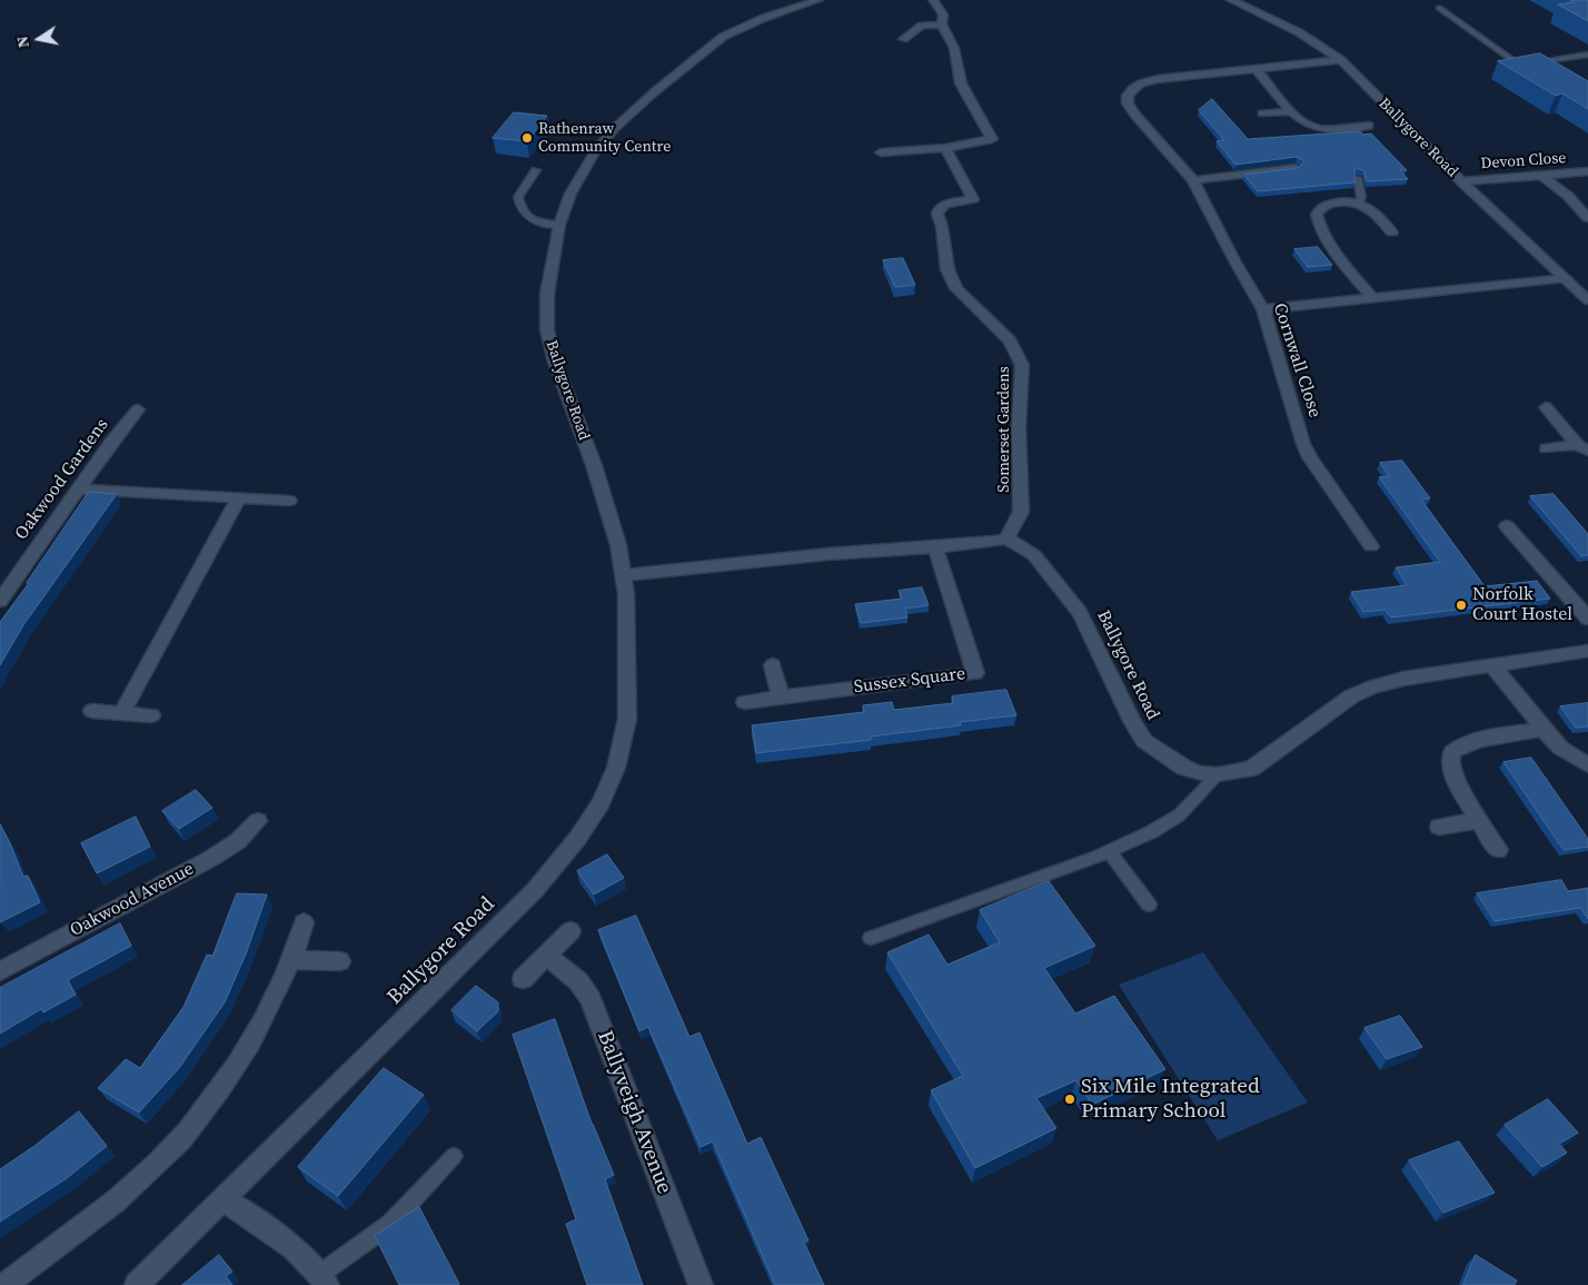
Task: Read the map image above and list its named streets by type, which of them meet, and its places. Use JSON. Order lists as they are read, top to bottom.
{
  "streets": {
    "street": [
      "Ballygore Road",
      "Devon Close",
      "Cornwall Close",
      "Somerset Gardens",
      "Oakwood Gardens",
      "Sussex Square",
      "Oakwood Avenue",
      "Ballyveigh Avenue"
    ]
  },
  "crossings": [
    ["Ballygore Road", "Devon Close"],
    ["Ballygore Road", "Cornwall Close"],
    ["Ballygore Road", "Somerset Gardens"]
  ],
  "places": ["Rathenraw Community Centre", "Norfolk Court Hostel", "Six Mile Integrated Primary School"],
  "north": "left"
}
